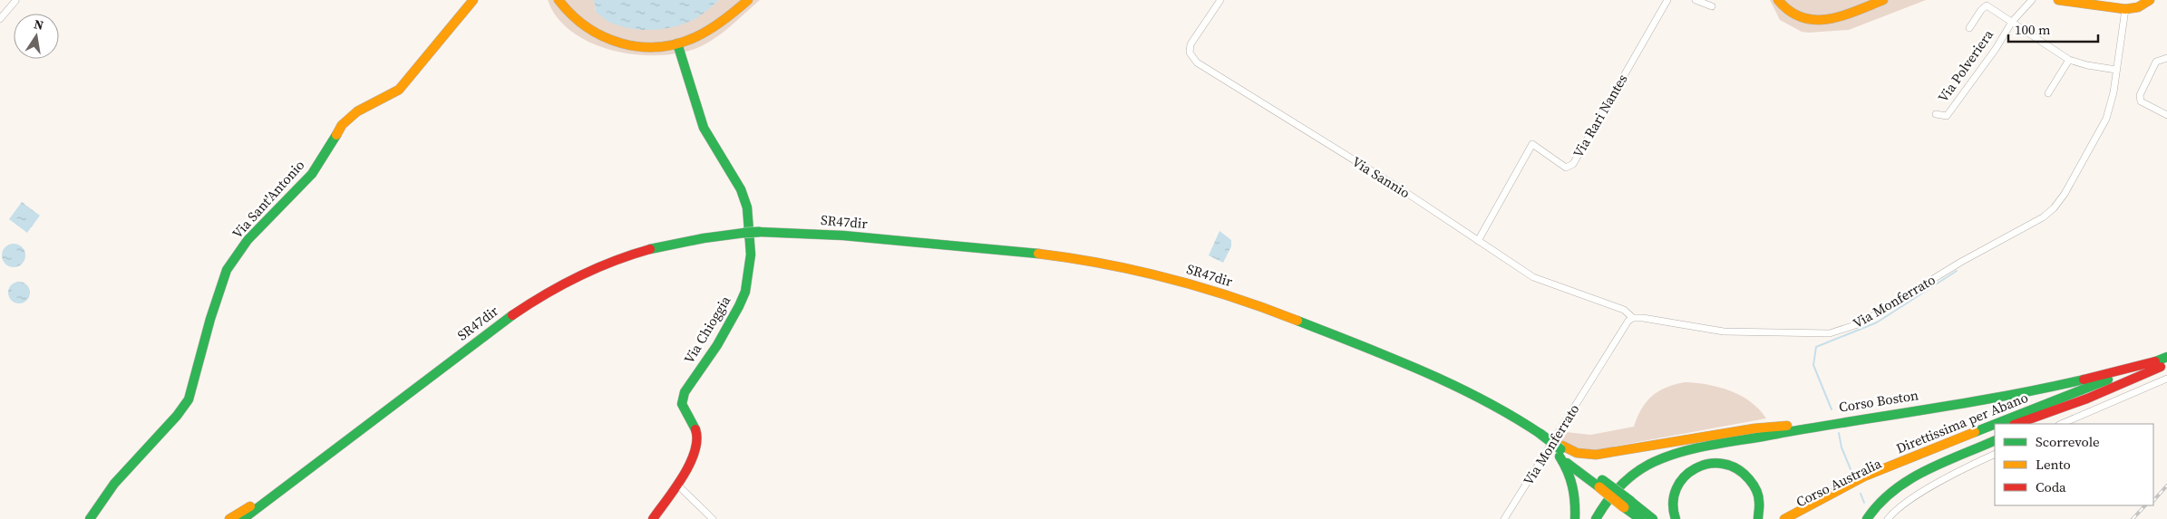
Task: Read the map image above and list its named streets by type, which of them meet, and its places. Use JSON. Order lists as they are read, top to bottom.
{
  "streets": {
    "main road": [
      "Via Sant'Antonio",
      "SR47dir",
      "Via Chioggia",
      "Corso Boston",
      "Direttissima per Abano",
      "Corso Australia"
    ],
    "street": [
      "Via Polveriera",
      "Via Rari Nantes",
      "Via Sannio",
      "Via Monferrato"
    ]
  },
  "crossings": [
    ["Via Polveriera", "Via Monferrato"],
    ["Via Rari Nantes", "Via Sannio"],
    ["Via Sannio", "Via Monferrato"],
    ["Corso Boston", "Direttissima per Abano"]
  ],
  "legend": ["Scorrevole", "Lento", "Coda"],
  "scale_bar": "100 m",
  "north": "top"
}
